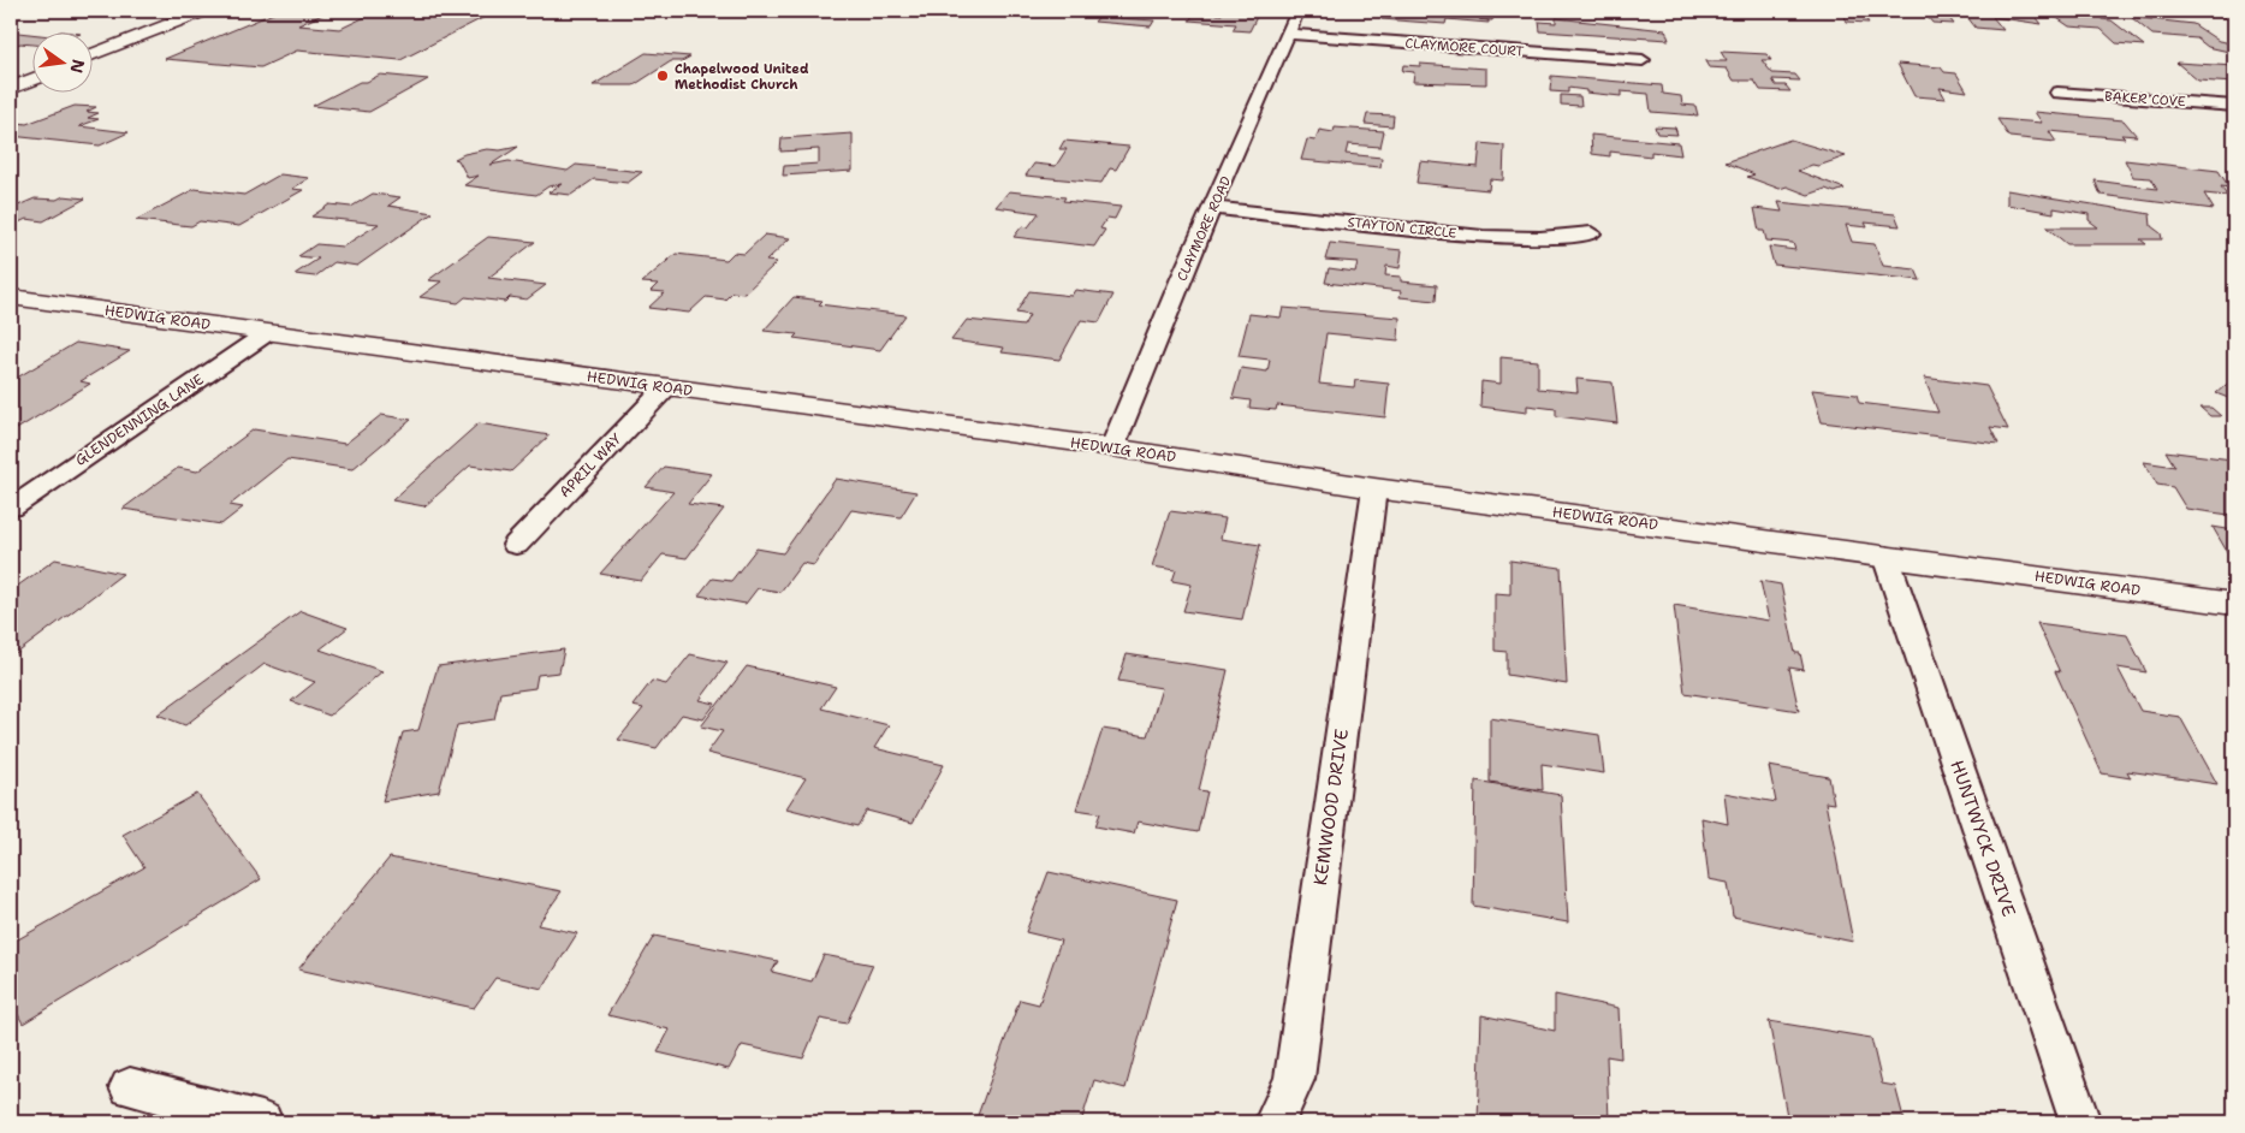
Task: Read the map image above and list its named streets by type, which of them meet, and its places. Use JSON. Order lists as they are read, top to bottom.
{
  "streets": {
    "street": [
      "CLAYMORE COURT",
      "BAKER COVE",
      "STAYTON CIRCLE",
      "CLAYMORE ROAD",
      "HEDWIG ROAD",
      "GLENDENNING LANE",
      "APRIL WAY",
      "KEMWOOD DRIVE",
      "HUNTWYCK DRIVE"
    ]
  },
  "crossings": [
    ["CLAYMORE COURT", "CLAYMORE ROAD"],
    ["STAYTON CIRCLE", "CLAYMORE ROAD"],
    ["CLAYMORE ROAD", "HEDWIG ROAD"],
    ["HEDWIG ROAD", "GLENDENNING LANE"],
    ["HEDWIG ROAD", "APRIL WAY"],
    ["HEDWIG ROAD", "KEMWOOD DRIVE"],
    ["HEDWIG ROAD", "HUNTWYCK DRIVE"]
  ],
  "places": ["Chapelwood United Methodist Church"],
  "north": "right"
}
